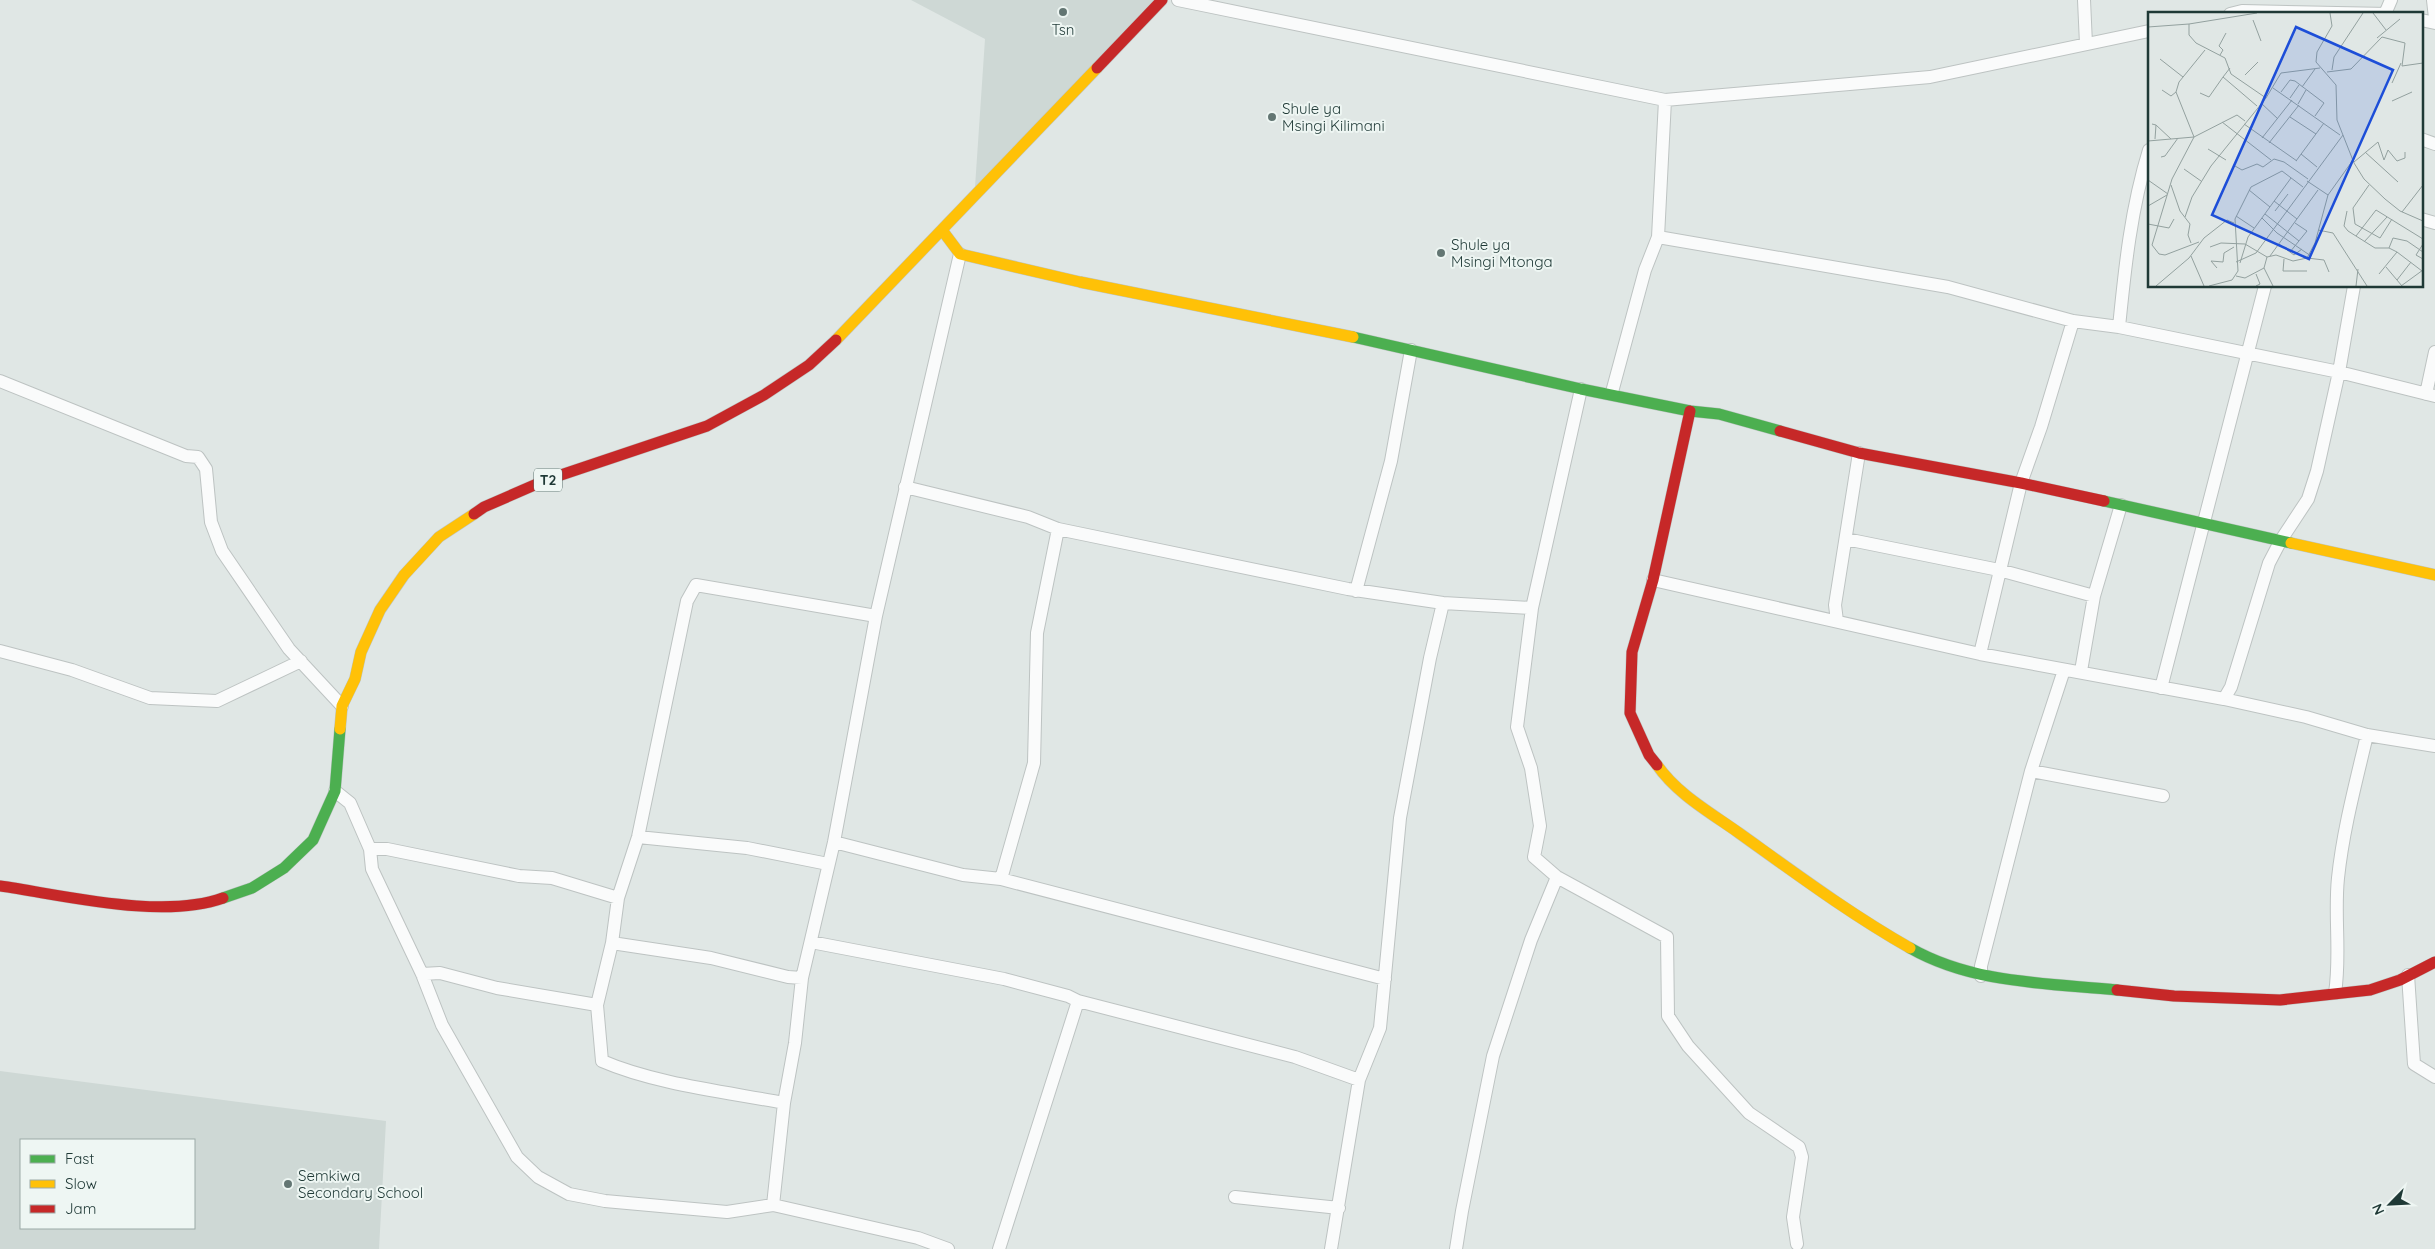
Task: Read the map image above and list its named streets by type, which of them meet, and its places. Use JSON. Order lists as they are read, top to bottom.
{
  "streets": {
    "main road": ["T2"]
  },
  "places": [
    "Tsn",
    "Shule ya Msingi Kilimani",
    "Shule ya Msingi Mtonga",
    "Semkiwa Secondary School"
  ],
  "legend": ["Fast", "Slow", "Jam"],
  "north": "bottom left"
}
